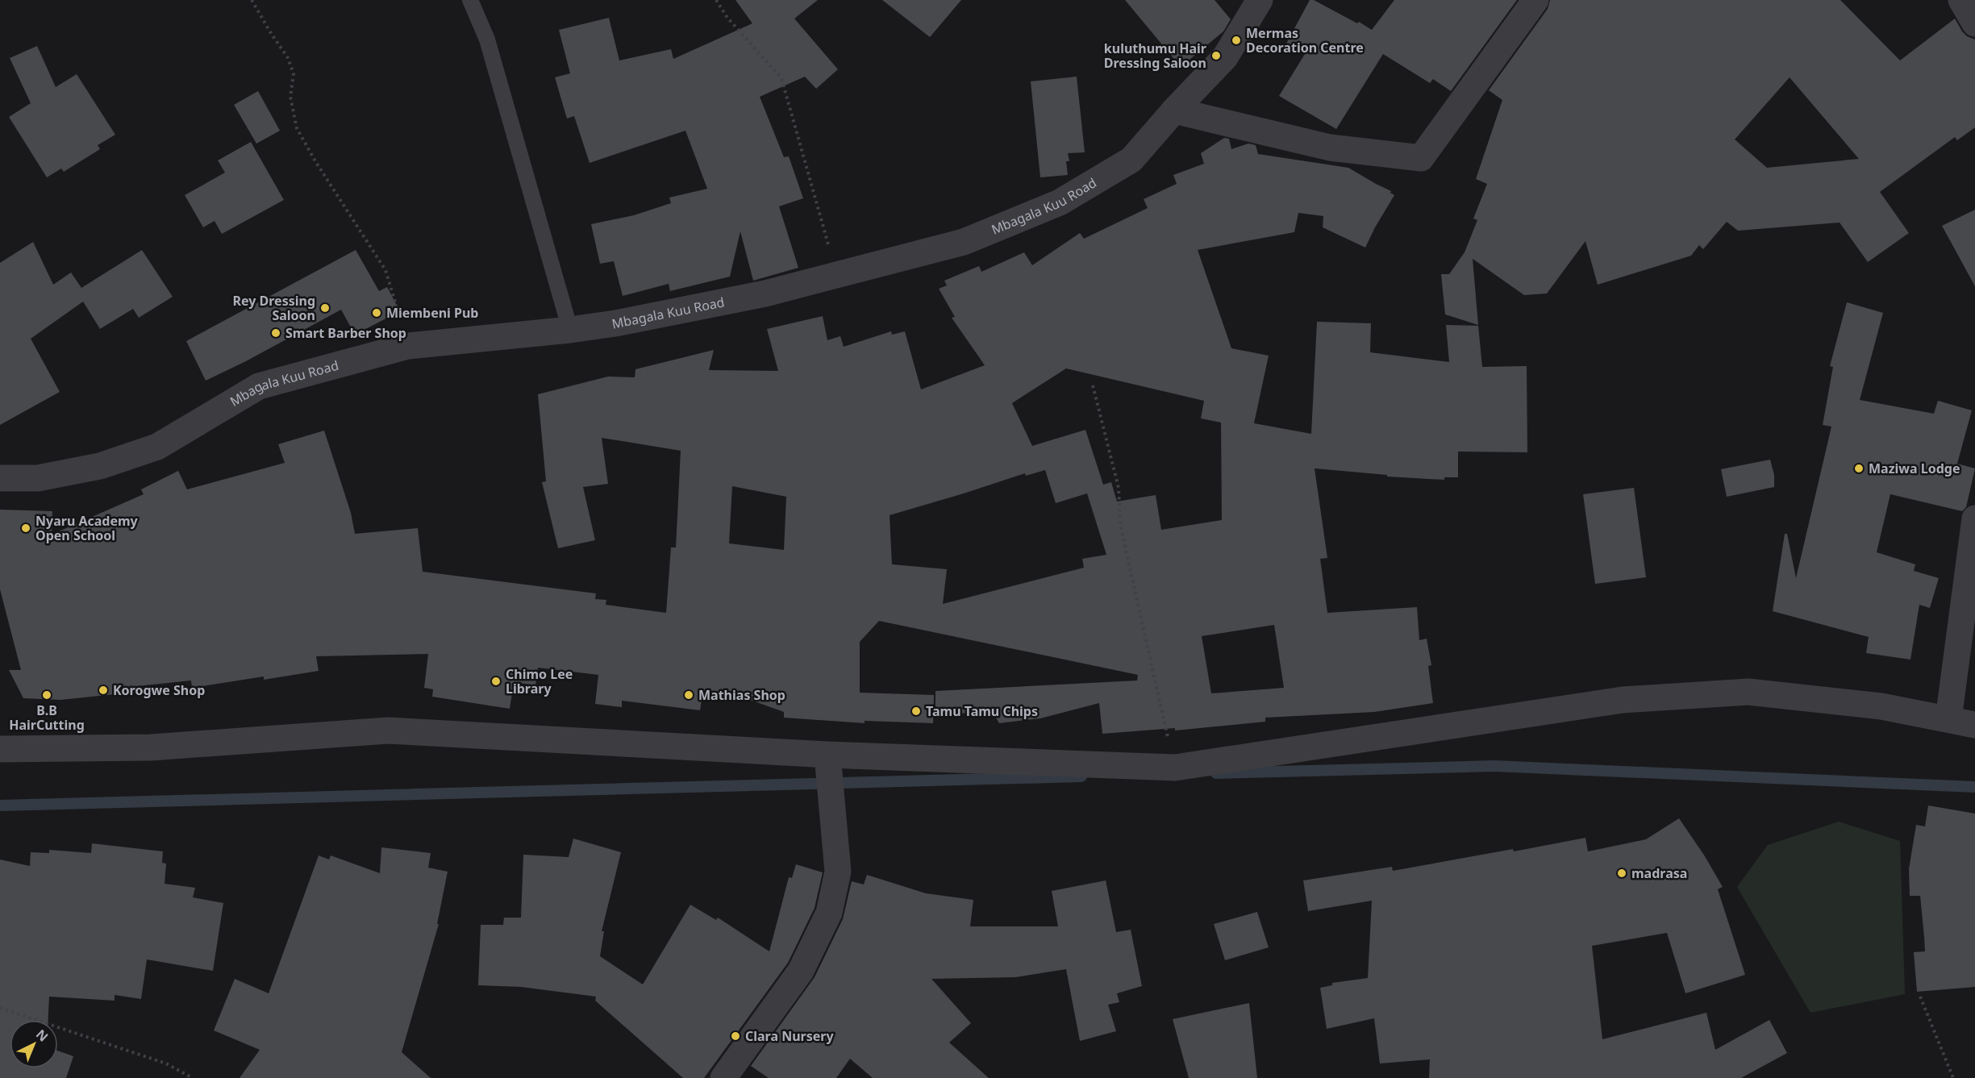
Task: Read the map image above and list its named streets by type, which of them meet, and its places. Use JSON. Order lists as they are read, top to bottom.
{
  "streets": {
    "street": ["Mbagala Kuu Road"]
  },
  "places": [
    "Mermas Decoration Centre",
    "kuluthumu Hair Dressing Saloon",
    "Rey Dressing Saloon",
    "Miembeni Pub",
    "Smart Barber Shop",
    "Maziwa Lodge",
    "Nyaru Academy Open School",
    "Chimo Lee Library",
    "Korogwe Shop",
    "B.B HairCutting",
    "Mathias Shop",
    "Tamu Tamu Chips",
    "madrasa",
    "Clara Nursery"
  ],
  "north": "top right"
}
